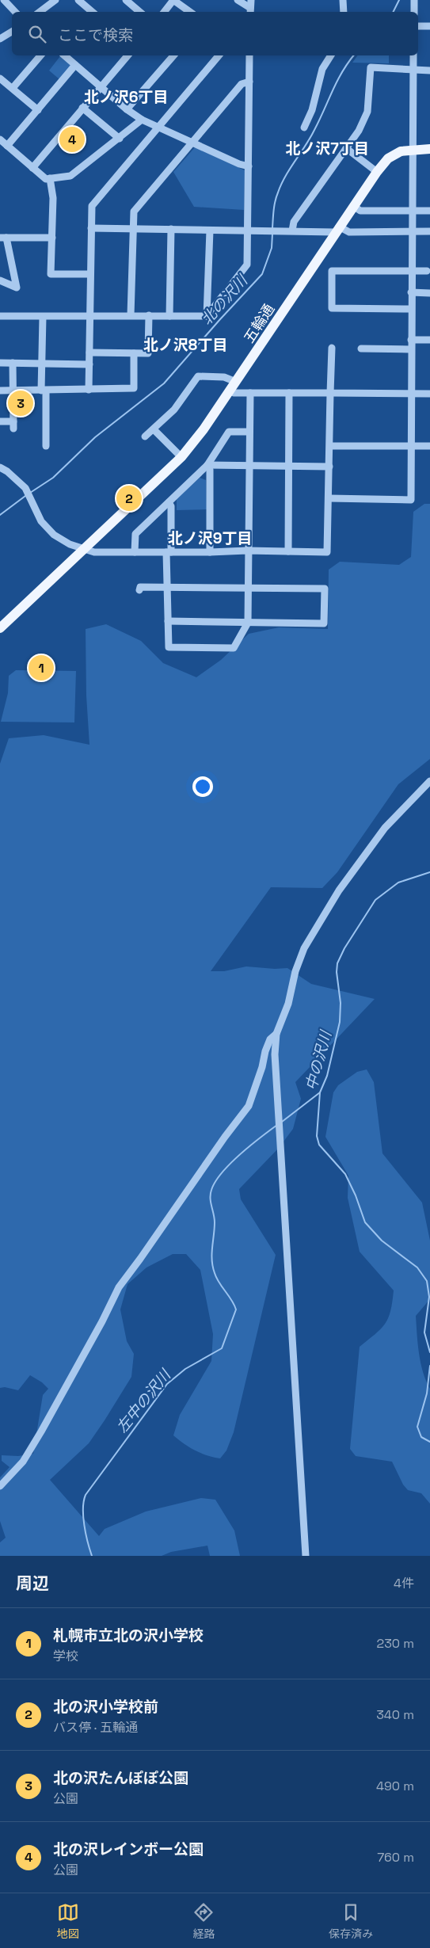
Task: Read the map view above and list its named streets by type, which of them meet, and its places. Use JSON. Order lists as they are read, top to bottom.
{
  "streets": {
    "main road": ["五輪通"]
  },
  "districts": [
    "北ノ沢6丁目",
    "北ノ沢7丁目",
    "北ノ沢8丁目",
    "北ノ沢9丁目"
  ],
  "water": ["北の沢川", "中の沢川", "左中の沢川"],
  "page": {
    "search": "ここで検索",
    "pins": [
      "4",
      "3",
      "2",
      "1"
    ],
    "heading": ["周辺", "4件"],
    "list": [
      {
        "mark": "1",
        "name": "札幌市立北の沢小学校",
        "note": "学校",
        "value": "230 m"
      },
      {
        "mark": "2",
        "name": "北の沢小学校前",
        "note": "バス停 · 五輪通",
        "value": "340 m"
      },
      {
        "mark": "3",
        "name": "北の沢たんぽぽ公園",
        "note": "公園",
        "value": "490 m"
      },
      {
        "mark": "4",
        "name": "北の沢レインボー公園",
        "note": "公園",
        "value": "760 m"
      }
    ],
    "nav": ["地図", "経路", "保存済み"]
  }
}
